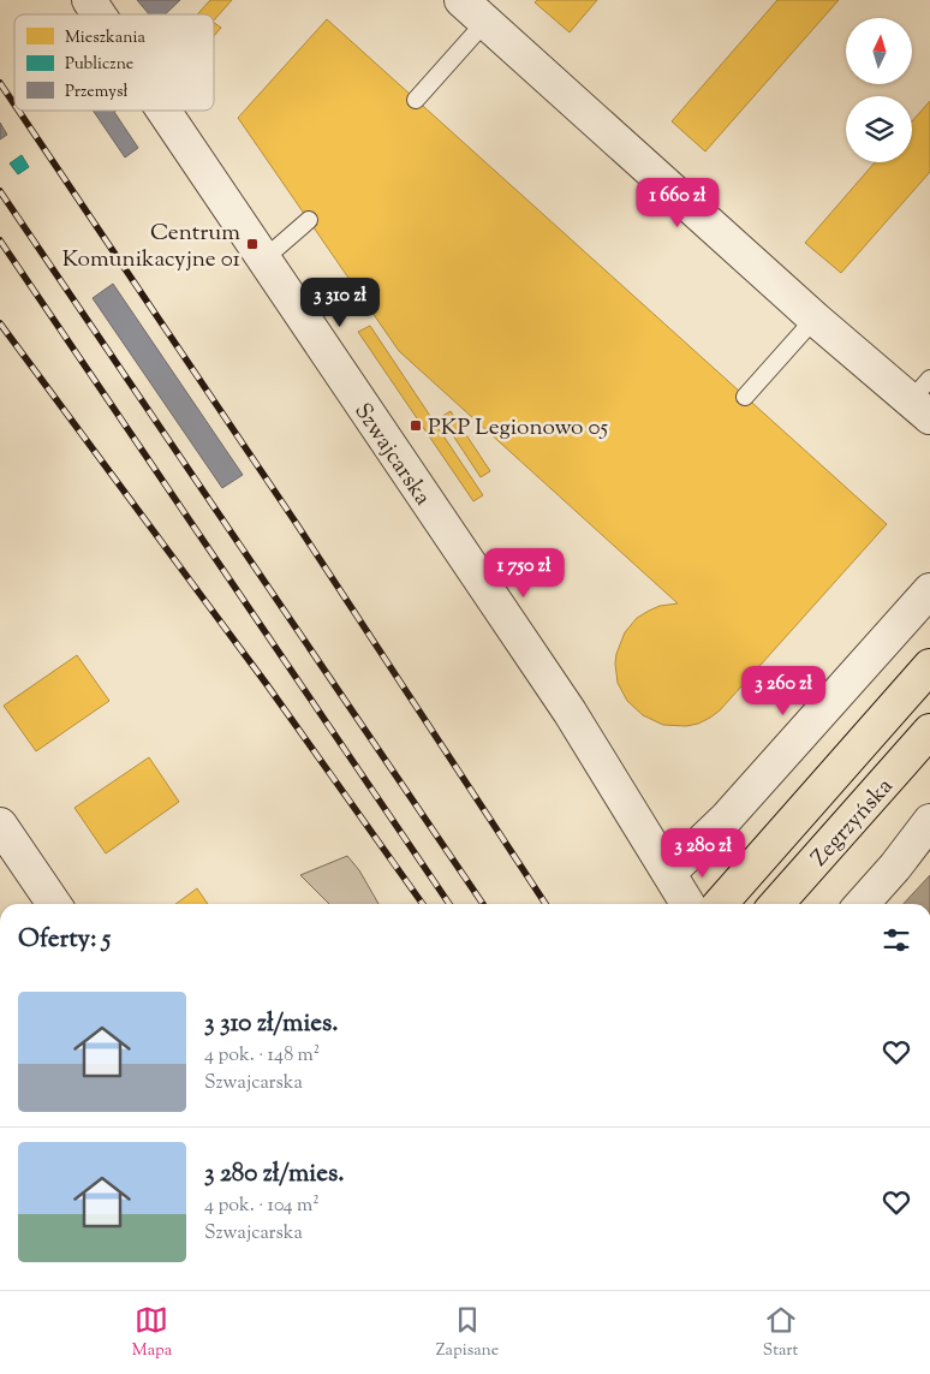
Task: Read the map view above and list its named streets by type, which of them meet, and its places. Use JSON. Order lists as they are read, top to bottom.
{
  "streets": {
    "main road": ["Zegrzyńska"],
    "street": ["Szwajcarska"]
  },
  "places": {
    "transit": ["Centrum Komunikacyjne 01", "PKP Legionowo 05"]
  },
  "legend": ["Mieszkania", "Publiczne", "Przemysł"],
  "north": "top",
  "page": {
    "price": [
      "1 660 zł",
      "3 310 zł",
      "1 750 zł",
      "3 260 zł",
      "3 280 zł"
    ],
    "heading": "Oferty: 5",
    "list": [
      {
        "name": "3 310 zł/mies.",
        "note": "4 pok. · 148 m² · Szwajcarska"
      },
      {
        "name": "3 280 zł/mies.",
        "note": "4 pok. · 104 m² · Szwajcarska"
      }
    ],
    "tabs": ["Mapa", "Zapisane", "Start"]
  }
}
